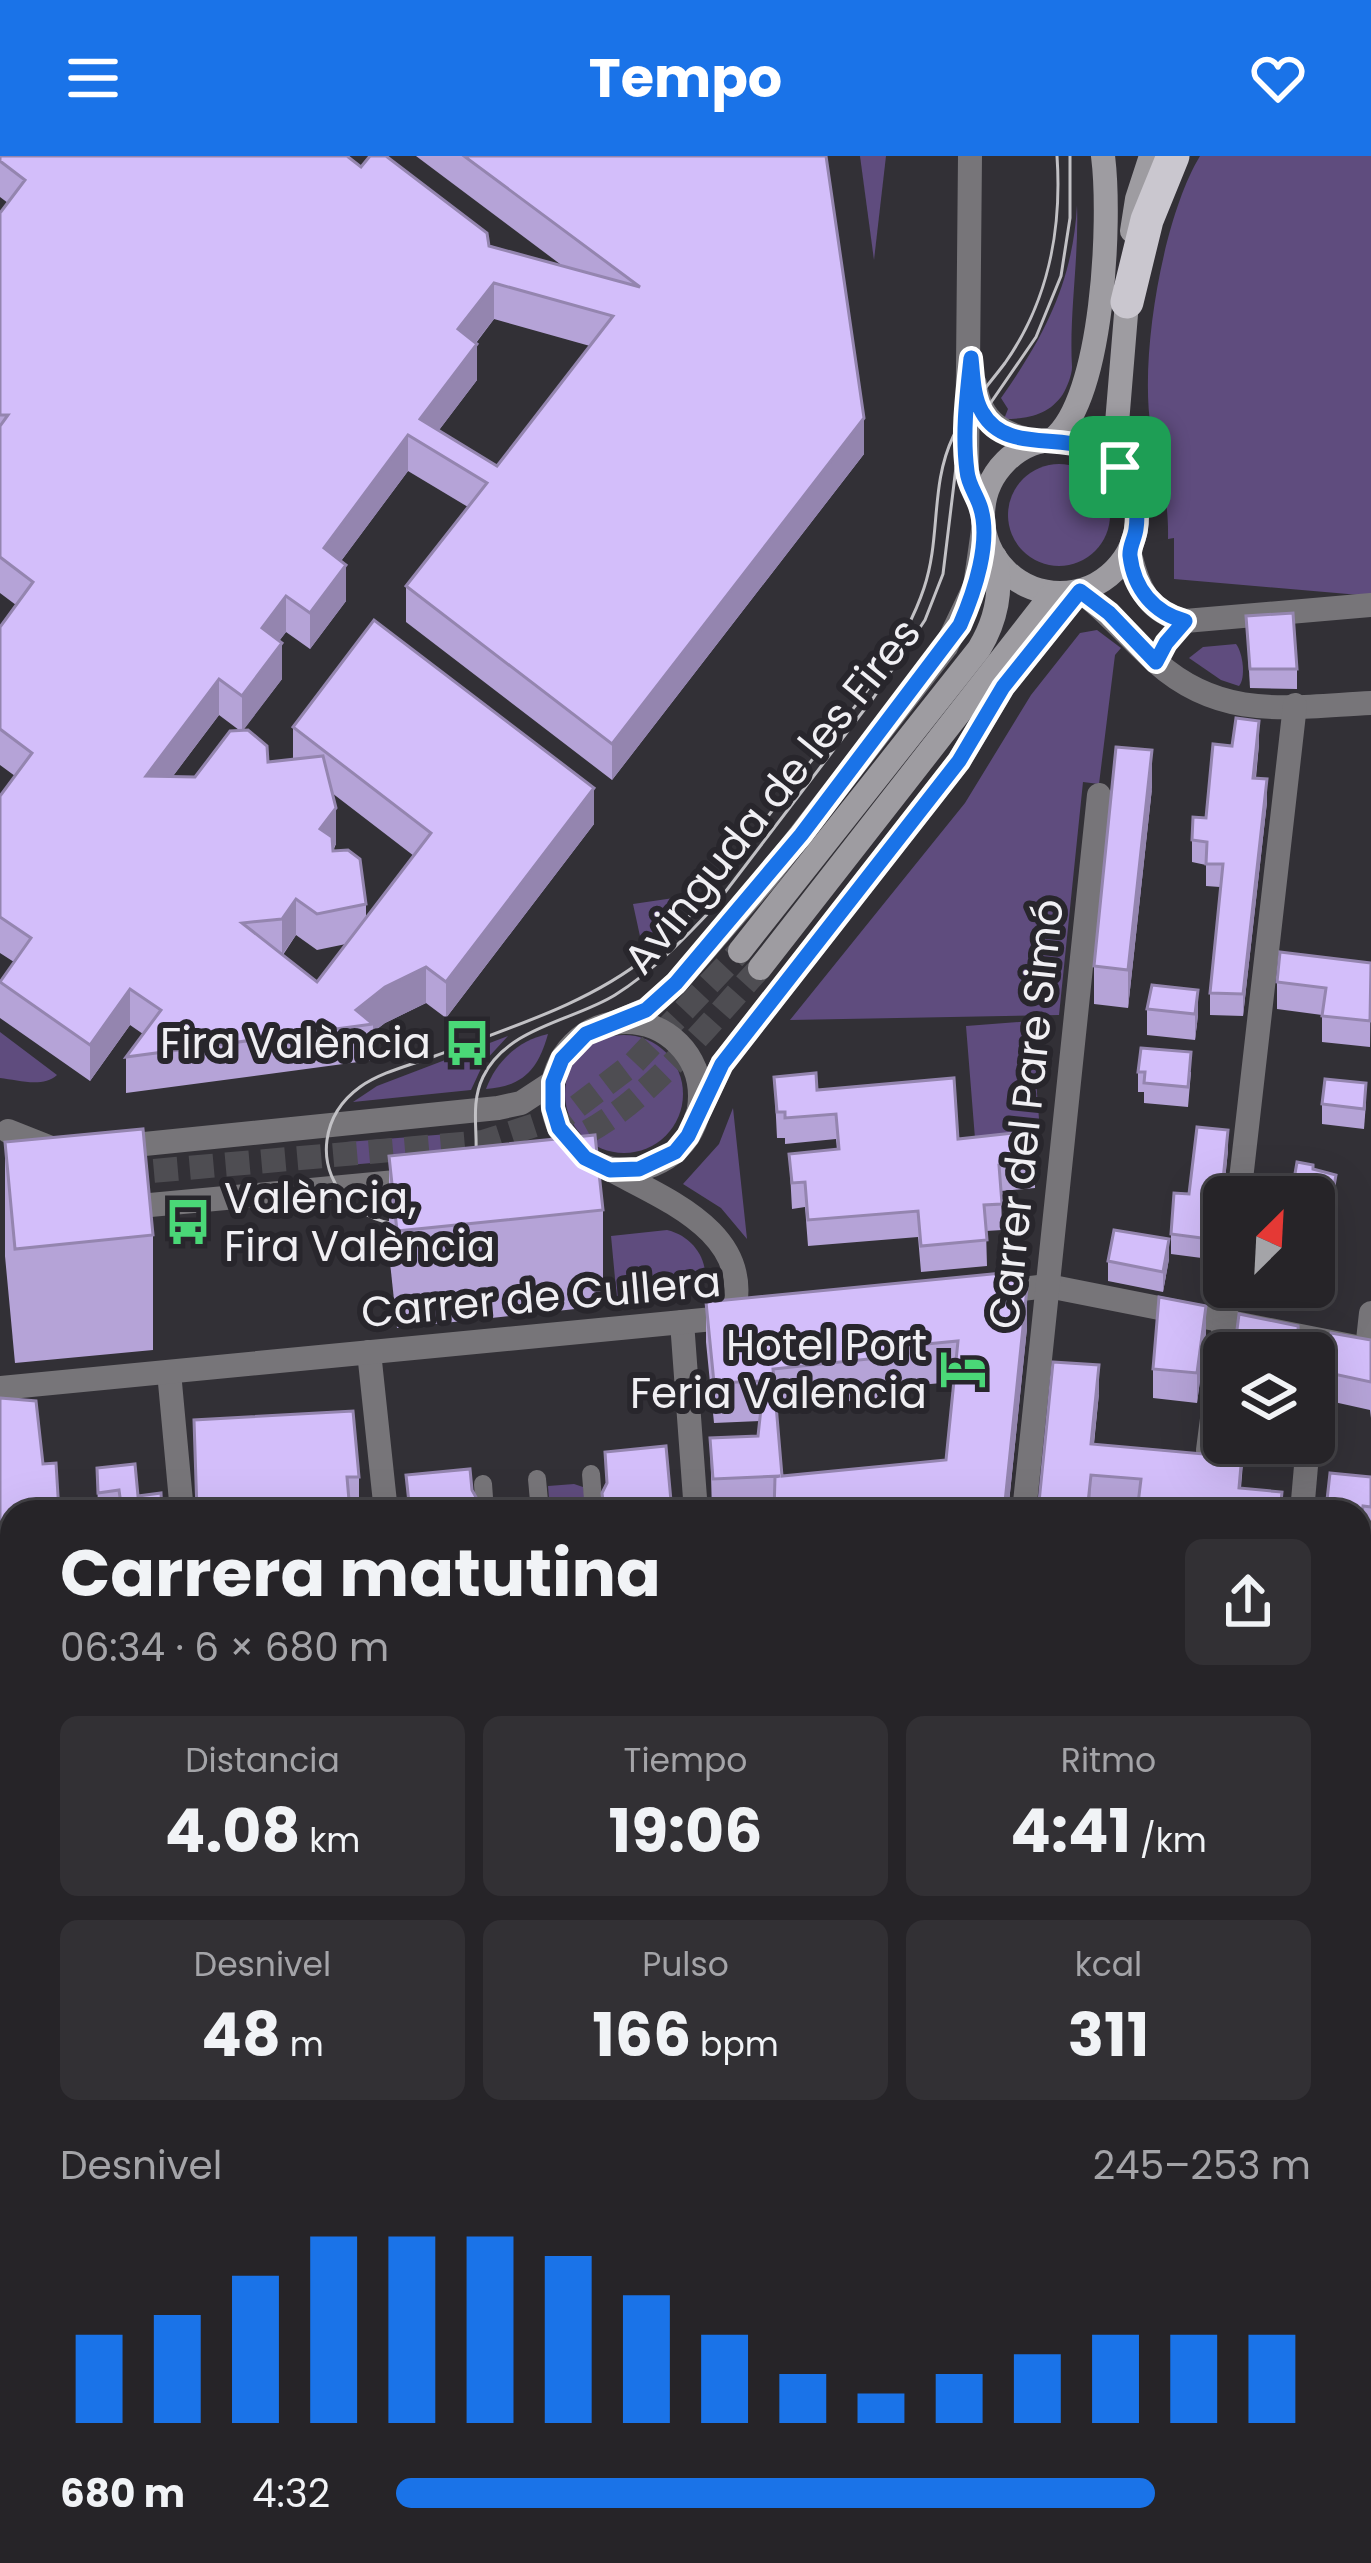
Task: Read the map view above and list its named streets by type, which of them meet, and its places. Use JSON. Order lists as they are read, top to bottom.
{
  "streets": {
    "main road": ["Avinguda de les Fires"],
    "street": ["Carrer del Pare Simó", "Carrer de Cullera"]
  },
  "crossings": [
    ["Avinguda de les Fires", "Carrer de Cullera"]
  ],
  "places": {
    "bus stop": ["Fira València", "València, Fira València"],
    "hotel": ["Hotel Port Feria Valencia"]
  },
  "north": "top right",
  "page": {
    "header": "Tempo",
    "heading": ["Carrera matutina", "06:34 · 6 × 680 m"],
    "stats": [
      ["Distancia", "4.08 km"],
      ["Tiempo", "19:06"],
      ["Ritmo", "4:41 /km"],
      ["Desnivel", "48 m"],
      ["Pulso", "166 bpm"],
      ["kcal", "311"]
    ],
    "chart": ["Desnivel", "245–253 m"],
    "list": [
      {
        "name": "680 m",
        "note": "4:32"
      }
    ]
  }
}
